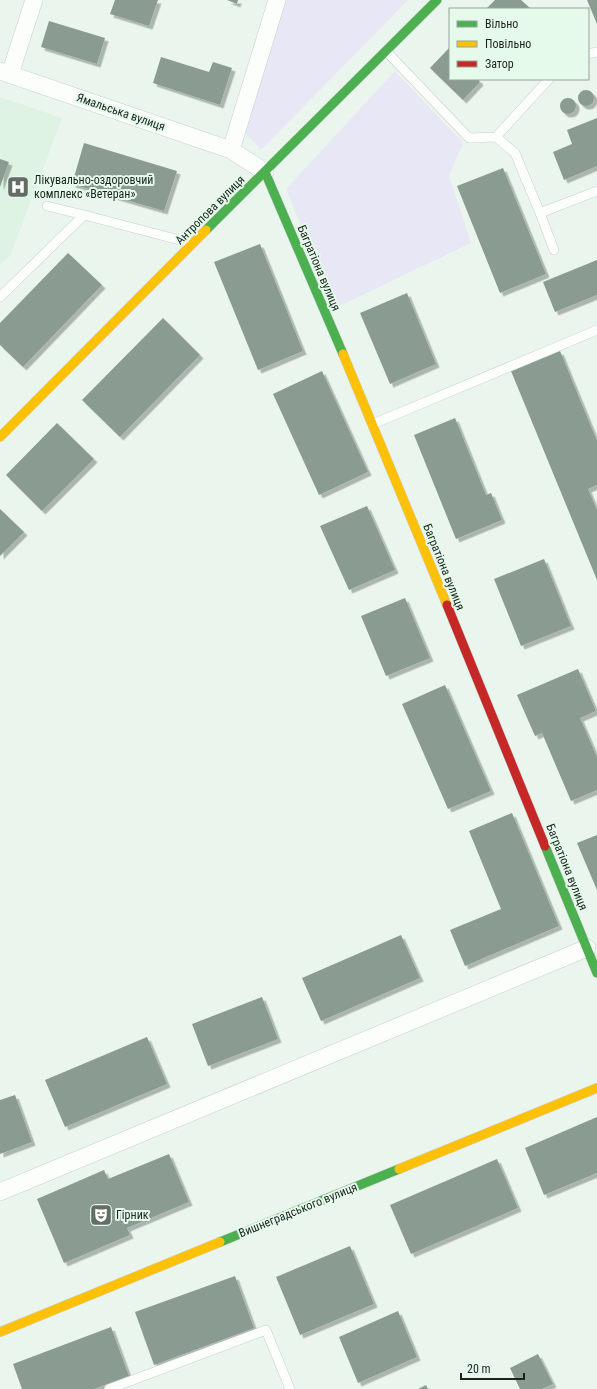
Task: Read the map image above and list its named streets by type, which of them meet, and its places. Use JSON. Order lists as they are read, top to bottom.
{
  "streets": {
    "street": [
      "Ямальська вулиця",
      "Антропова вулиця",
      "Багратіона вулиця",
      "Вишнеградського вулиця"
    ]
  },
  "crossings": [
    ["Ямальська вулиця", "Антропова вулиця"],
    ["Ямальська вулиця", "Багратіона вулиця"],
    ["Антропова вулиця", "Багратіона вулиця"]
  ],
  "places": {
    "hospital": ["Лікувально-оздоровчий комплекс «Ветеран»"],
    "theatre": ["Гірник"]
  },
  "legend": ["Вільно", "Повільно", "Затор"],
  "scale_bar": "20 m"
}
